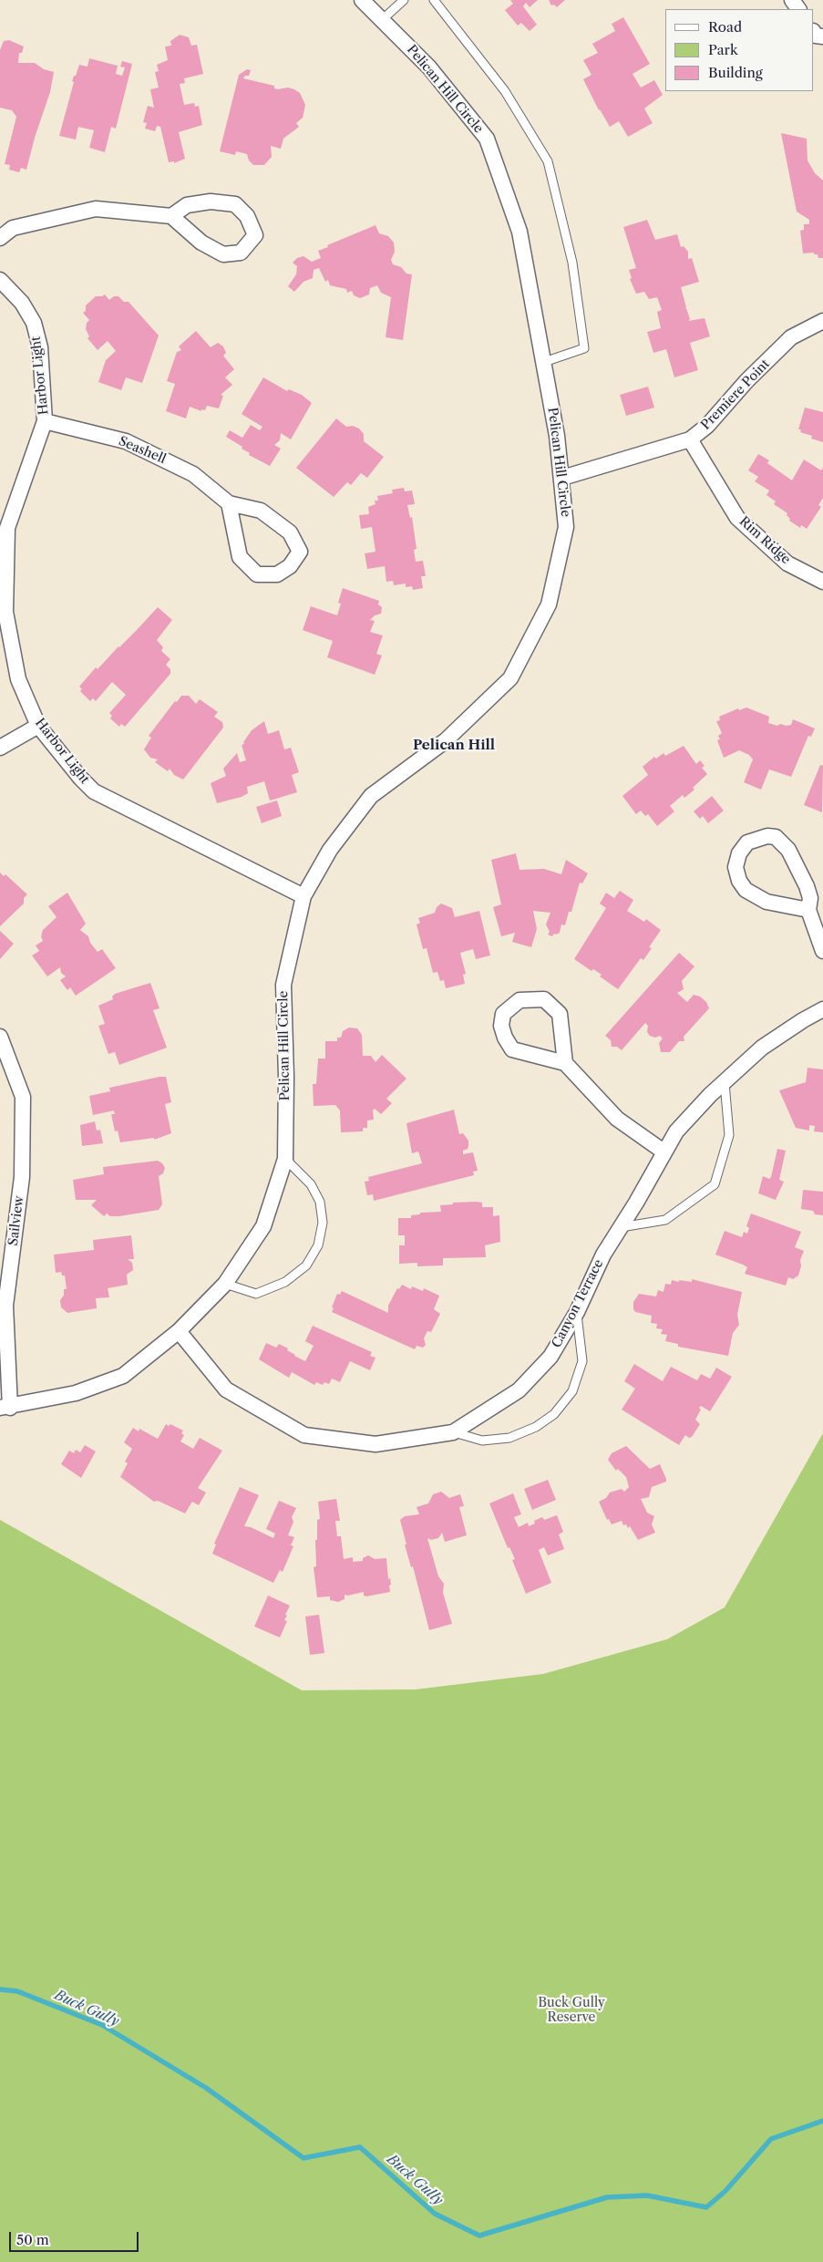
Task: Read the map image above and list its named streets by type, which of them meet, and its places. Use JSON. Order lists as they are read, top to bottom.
{
  "streets": {
    "street": [
      "Pelican Hill Circle",
      "Harbor Light",
      "Premiere Point",
      "Seashell",
      "Rim Ridge",
      "Sailview",
      "Canyon Terrace"
    ]
  },
  "crossings": [
    ["Pelican Hill Circle", "Harbor Light"],
    ["Pelican Hill Circle", "Premiere Point"],
    ["Pelican Hill Circle", "Sailview"],
    ["Pelican Hill Circle", "Canyon Terrace"],
    ["Harbor Light", "Seashell"],
    ["Premiere Point", "Rim Ridge"]
  ],
  "districts": ["Pelican Hill"],
  "water": ["Buck Gully"],
  "parks": ["Buck Gully Reserve"],
  "legend": ["Road", "Park", "Building"],
  "scale_bar": "50 m"
}
